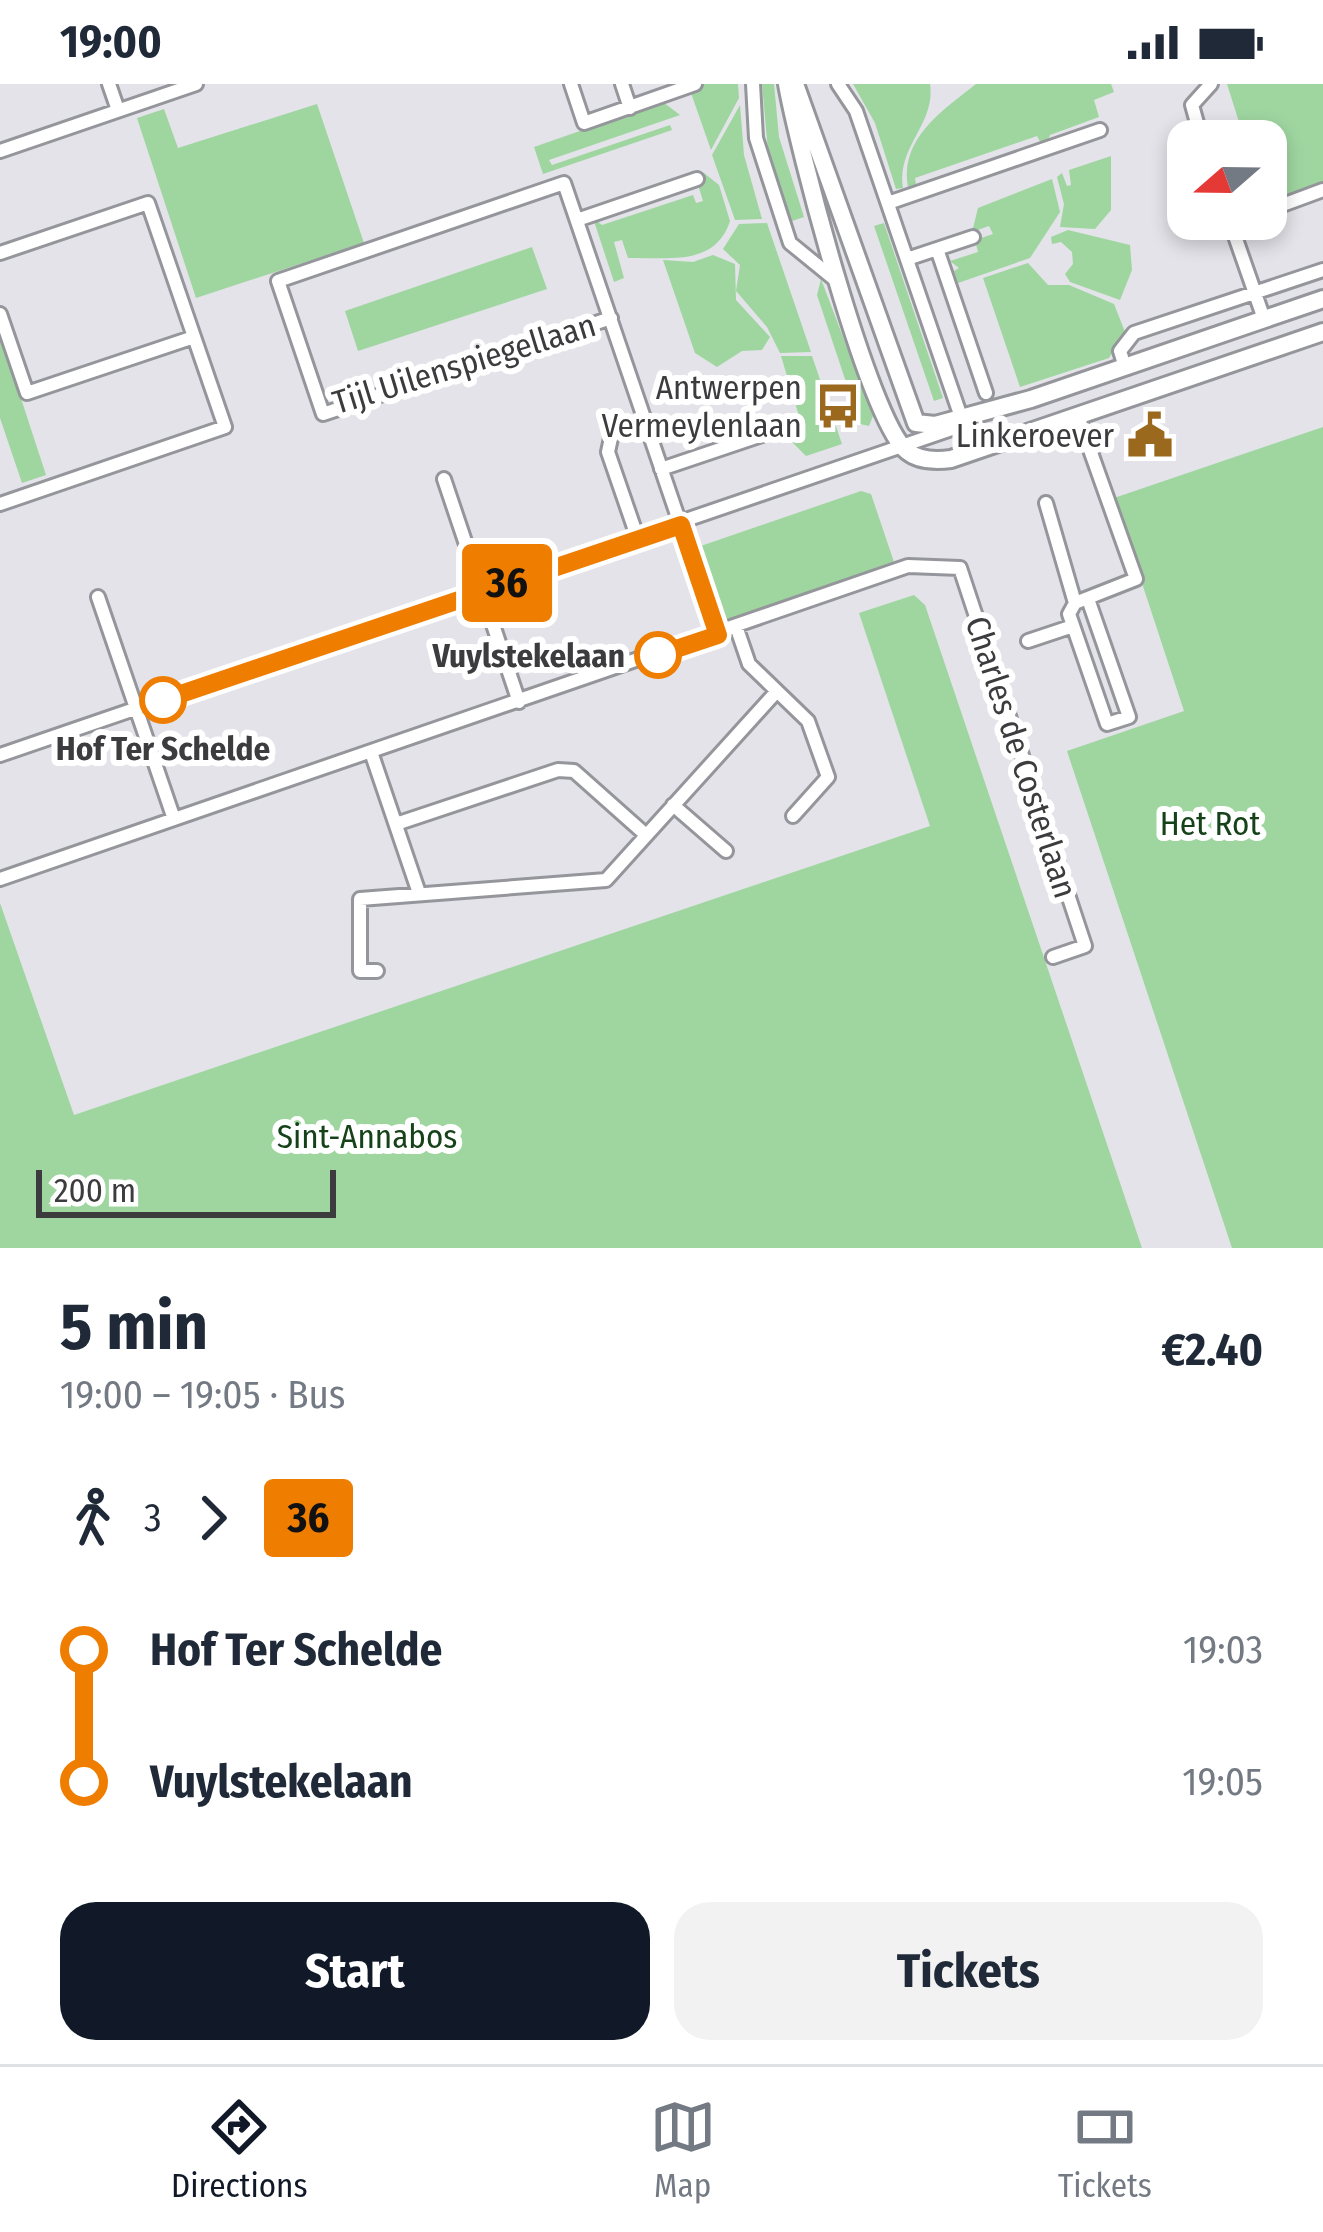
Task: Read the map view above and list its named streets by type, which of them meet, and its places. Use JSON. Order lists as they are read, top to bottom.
{
  "streets": {
    "street": ["Tijl Uilenspiegellaan", "Charles de Costerlaan"]
  },
  "parks": ["Het Rot", "Sint-Annabos"],
  "places": {
    "bus stop": ["Antwerpen Vermeylenlaan"],
    "public building": ["Linkeroever"],
    "other": ["Vuylstekelaan", "Hof Ter Schelde"]
  },
  "lines": ["bus line 36"],
  "scale_bar": "200 m",
  "north": "left",
  "page": {
    "status": "19:00",
    "on_map": "36",
    "scale": "200 m",
    "heading": ["5 min", "19:00 – 19:05 · Bus", "€2.40"],
    "legs": ["3", "36"],
    "list": [
      {
        "name": "Hof Ter Schelde",
        "value": "19:03"
      },
      {
        "name": "Vuylstekelaan",
        "value": "19:05"
      }
    ],
    "buttons": ["Start", "Tickets"],
    "tabs": ["Directions", "Map", "Tickets"]
  }
}
